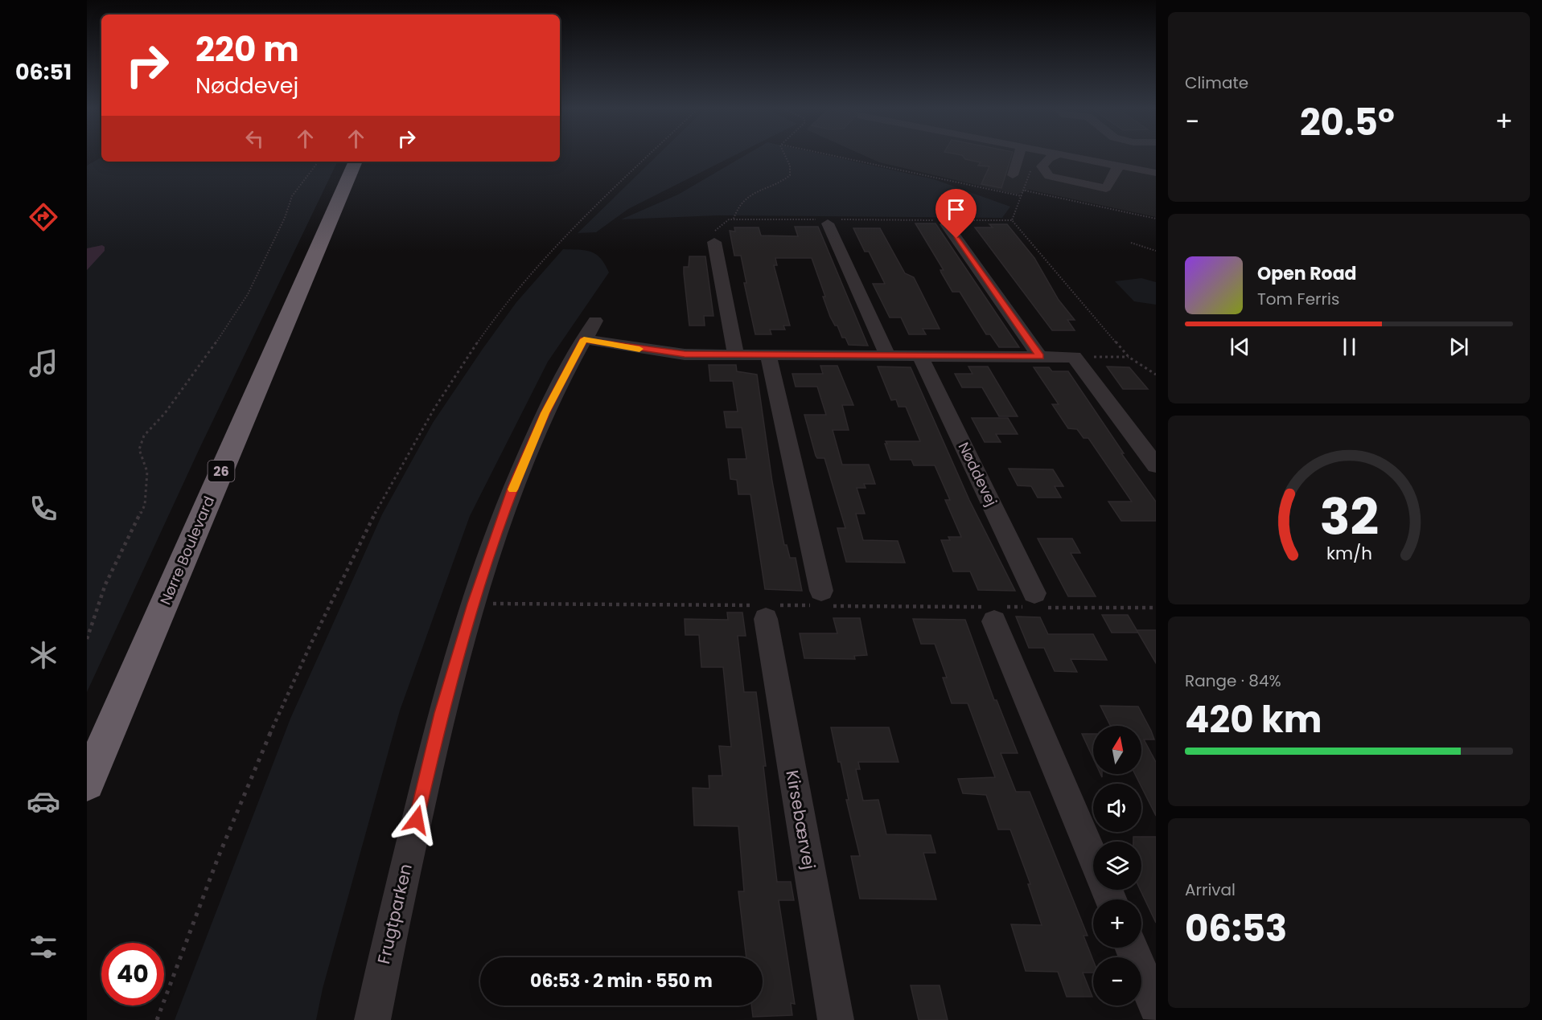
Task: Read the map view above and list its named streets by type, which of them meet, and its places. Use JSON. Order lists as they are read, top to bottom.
{
  "streets": {
    "highway": ["26", "Nørre Boulevard"],
    "street": ["Nøddevej", "Kirsebærvej", "Frugtparken"]
  },
  "north": "top",
  "page": {
    "tabs": "06:51",
    "tile": [
      "Climate",
      ["Range · 84%", "420 km"],
      ["Arrival", "06:53"]
    ],
    "turn": ["220 m", "Nøddevej"],
    "heat": ["−", "20.5°", "+"],
    "song": ["Open Road", "Tom Ferris"],
    "map_buttons": ["+", "−"],
    "limit": "40",
    "trip": "06:53 · 2 min · 550 m",
    "gauge": ["32", "km/h"]
  }
}
